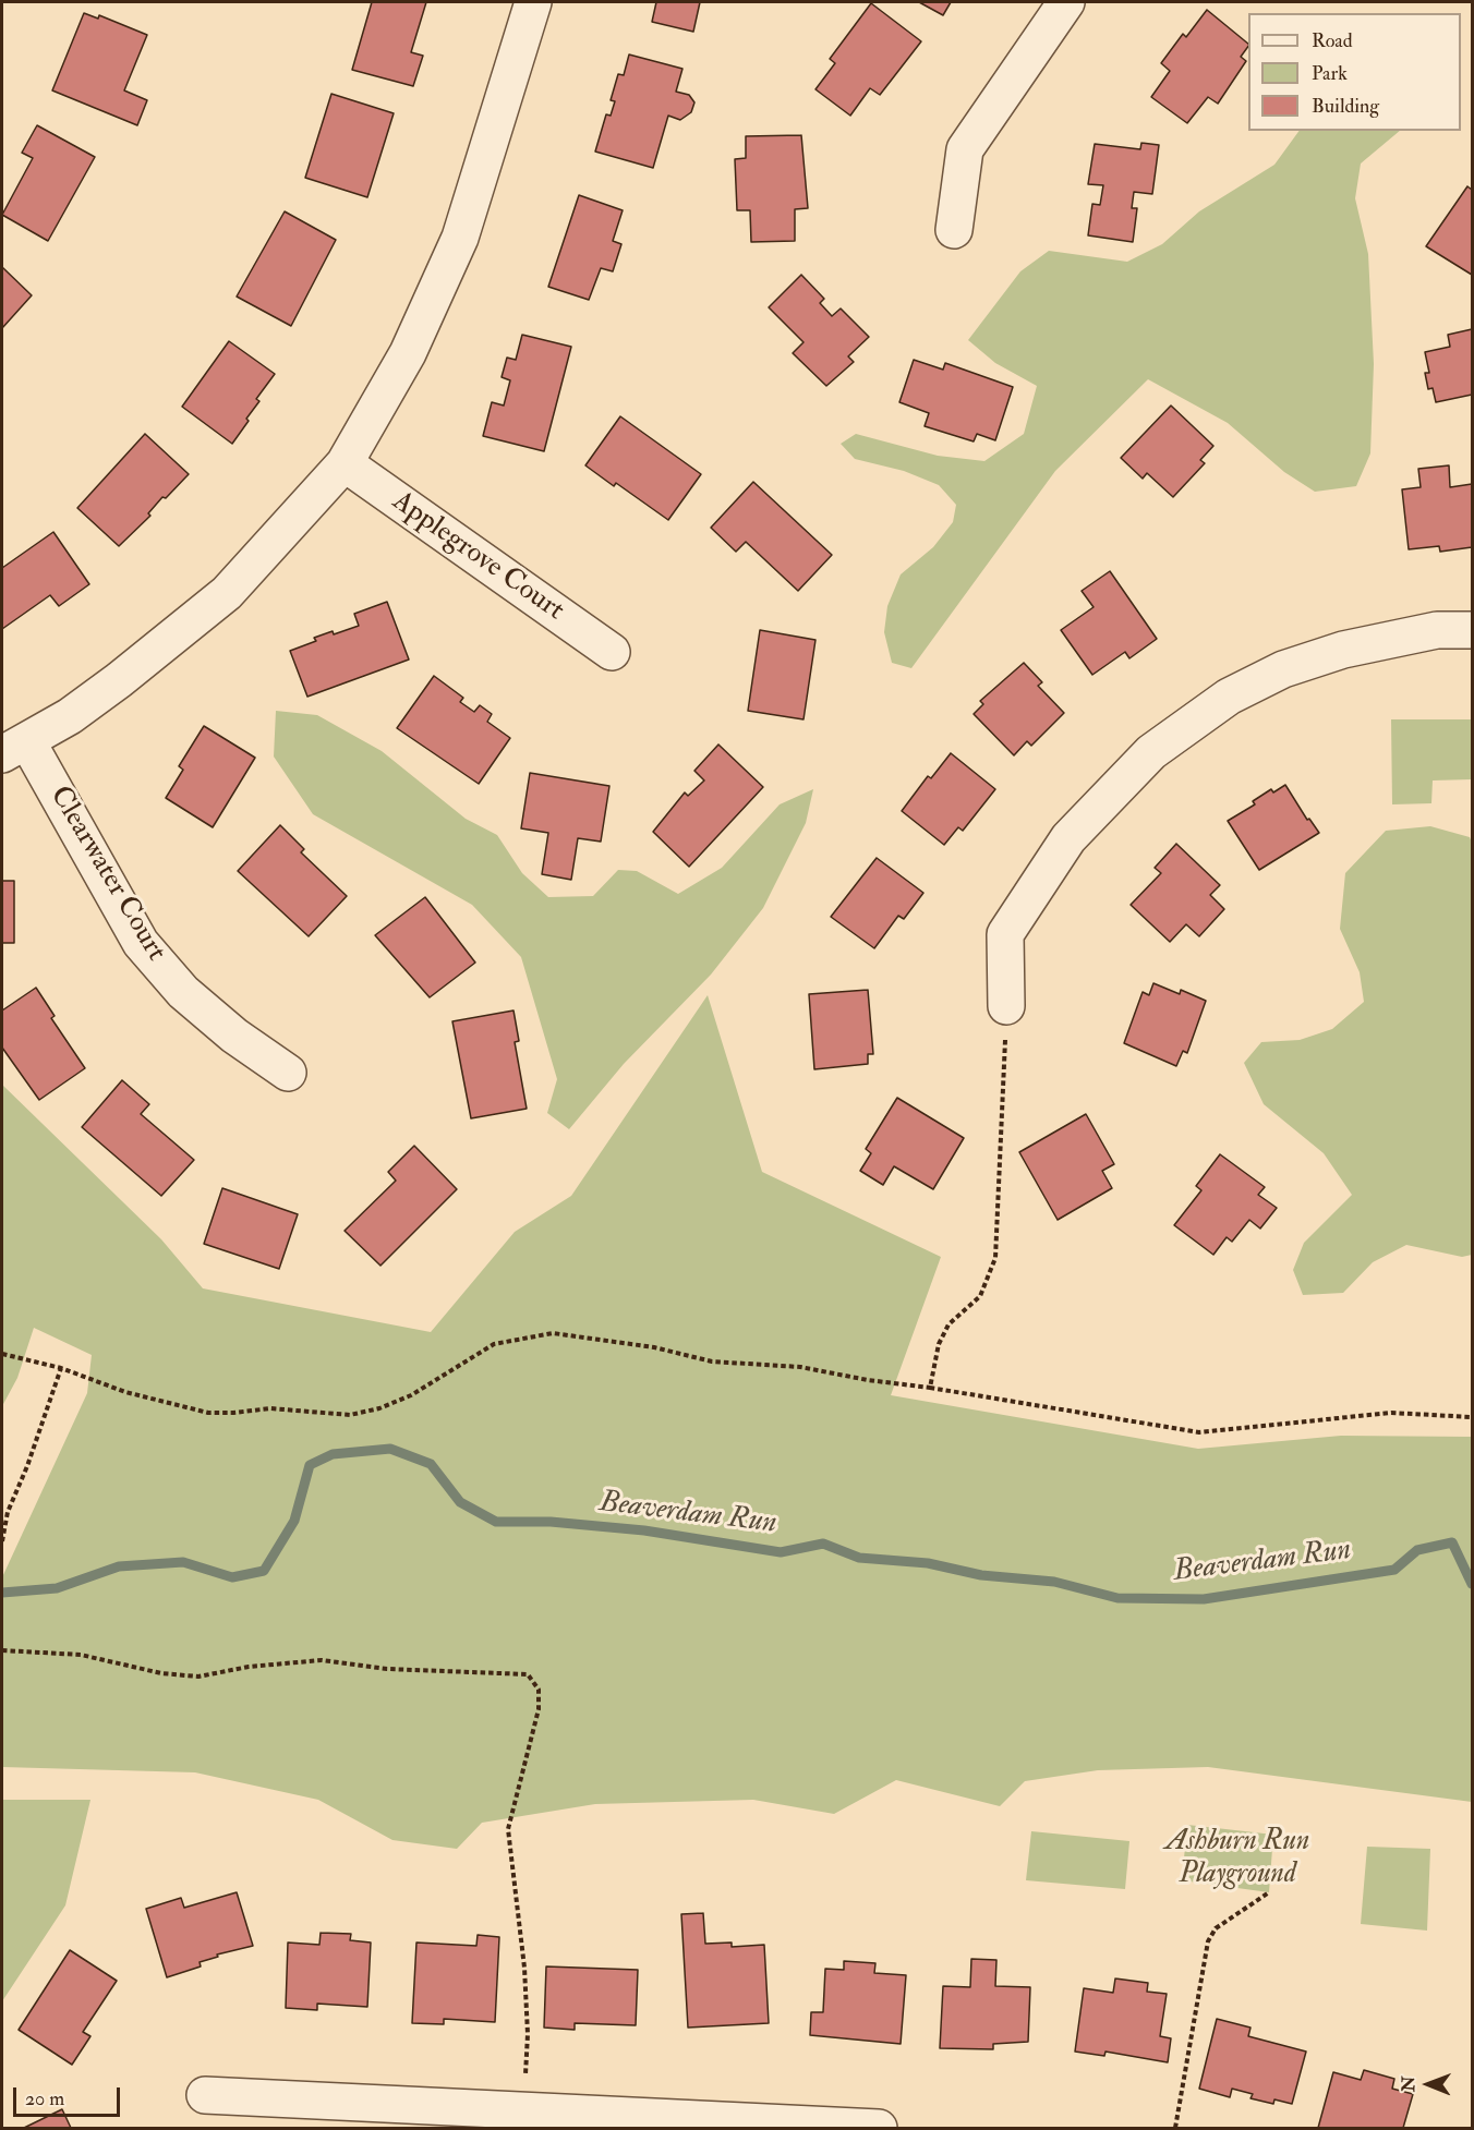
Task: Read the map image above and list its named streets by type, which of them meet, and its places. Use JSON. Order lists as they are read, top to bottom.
{
  "streets": {
    "street": ["Applegrove Court", "Clearwater Court"]
  },
  "water": ["Beaverdam Run"],
  "parks": ["Ashburn Run Playground"],
  "legend": ["Road", "Park", "Building"],
  "scale_bar": "20 m",
  "north": "left"
}
